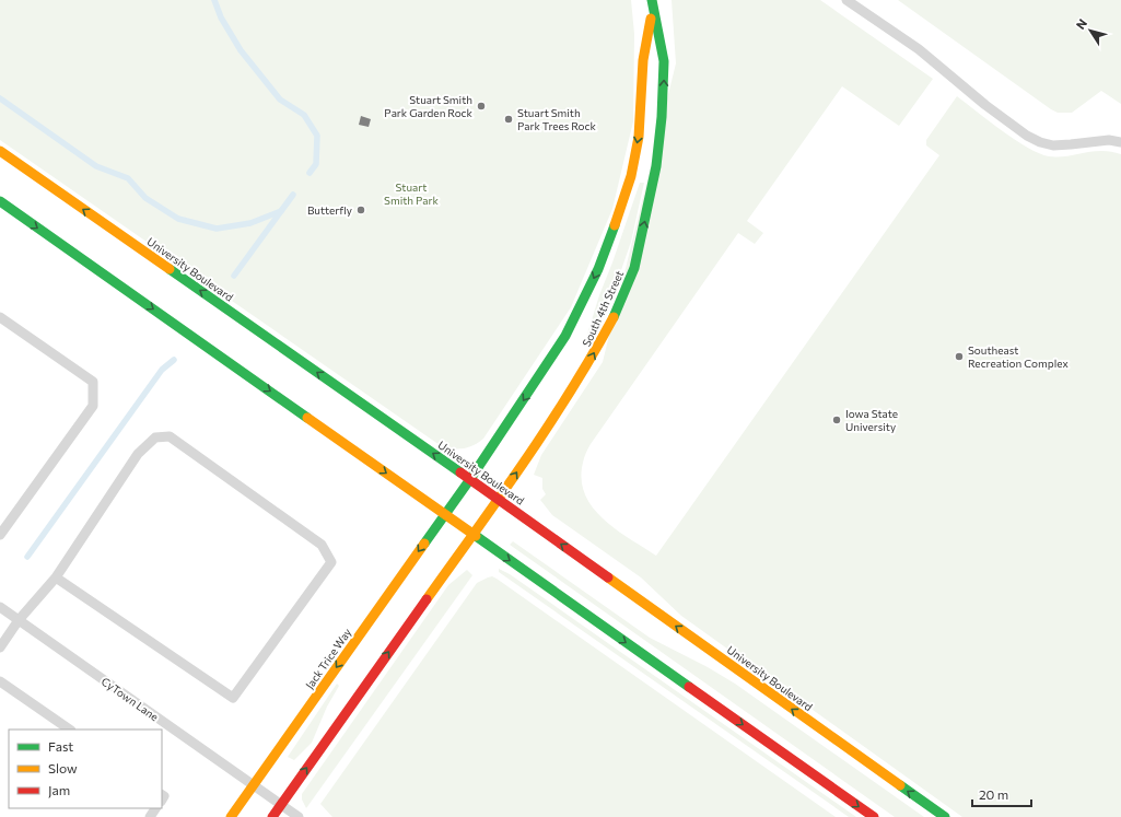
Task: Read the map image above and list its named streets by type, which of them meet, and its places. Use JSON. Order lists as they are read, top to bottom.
{
  "streets": {
    "main road": ["University Boulevard", "South 4th Street", "Jack Trice Way"],
    "lane": ["CyTown Lane"]
  },
  "crossings": [
    ["University Boulevard", "South 4th Street"],
    ["South 4th Street", "Jack Trice Way"],
    ["Jack Trice Way", "CyTown Lane"]
  ],
  "parks": ["Stuart Smith Park"],
  "places": [
    "Stuart Smith Park Garden Rock",
    "Stuart Smith Park Trees Rock",
    "Butterfly",
    "Southeast Recreation Complex",
    "Iowa State University"
  ],
  "legend": ["Fast", "Slow", "Jam"],
  "scale_bar": "20 m",
  "north": "top left"
}
